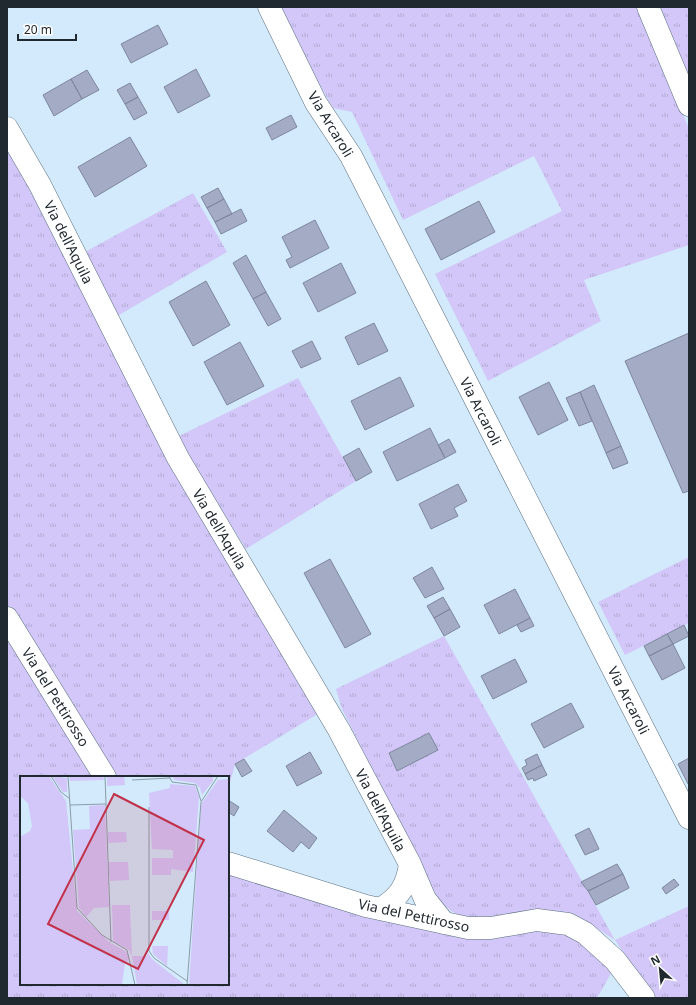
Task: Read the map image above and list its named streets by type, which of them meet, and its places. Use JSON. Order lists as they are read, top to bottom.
{
  "streets": {
    "street": ["Via Arcaroli", "Via dell'Aquila", "Via del Pettirosso"]
  },
  "crossings": [
    ["Via dell'Aquila", "Via del Pettirosso"]
  ],
  "scale_bar": "20 m",
  "north": "top left"
}
